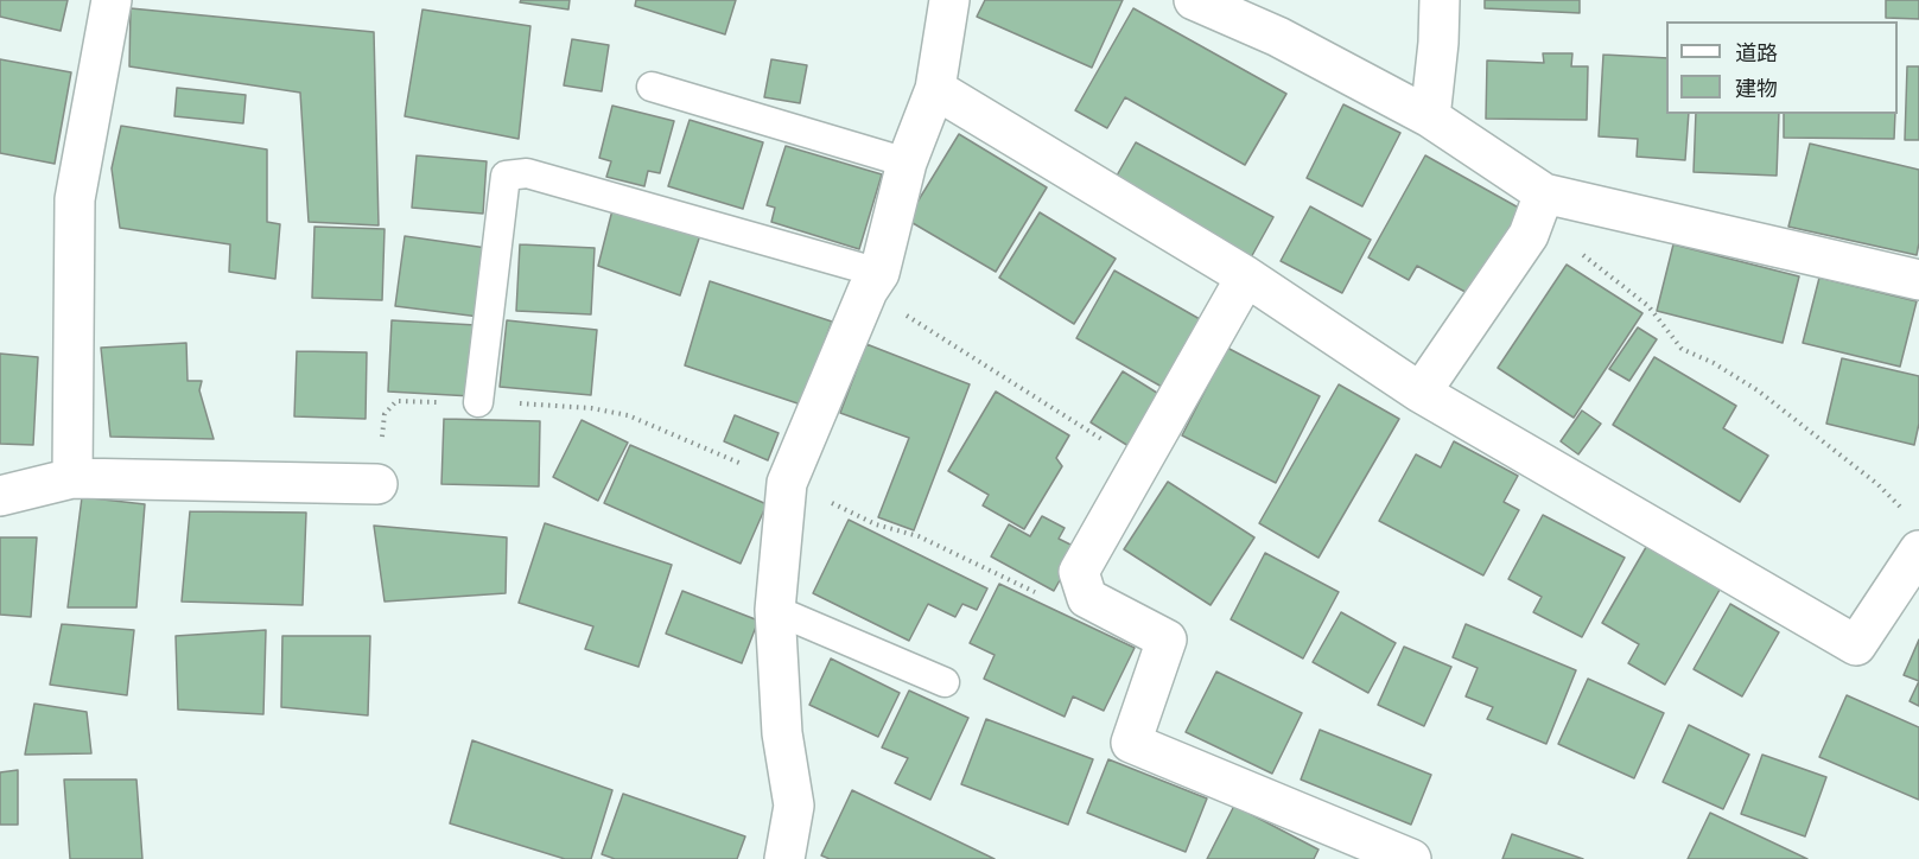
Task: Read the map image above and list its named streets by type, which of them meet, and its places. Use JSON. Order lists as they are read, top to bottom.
{
  "legend": ["道路", "建物"]
}
